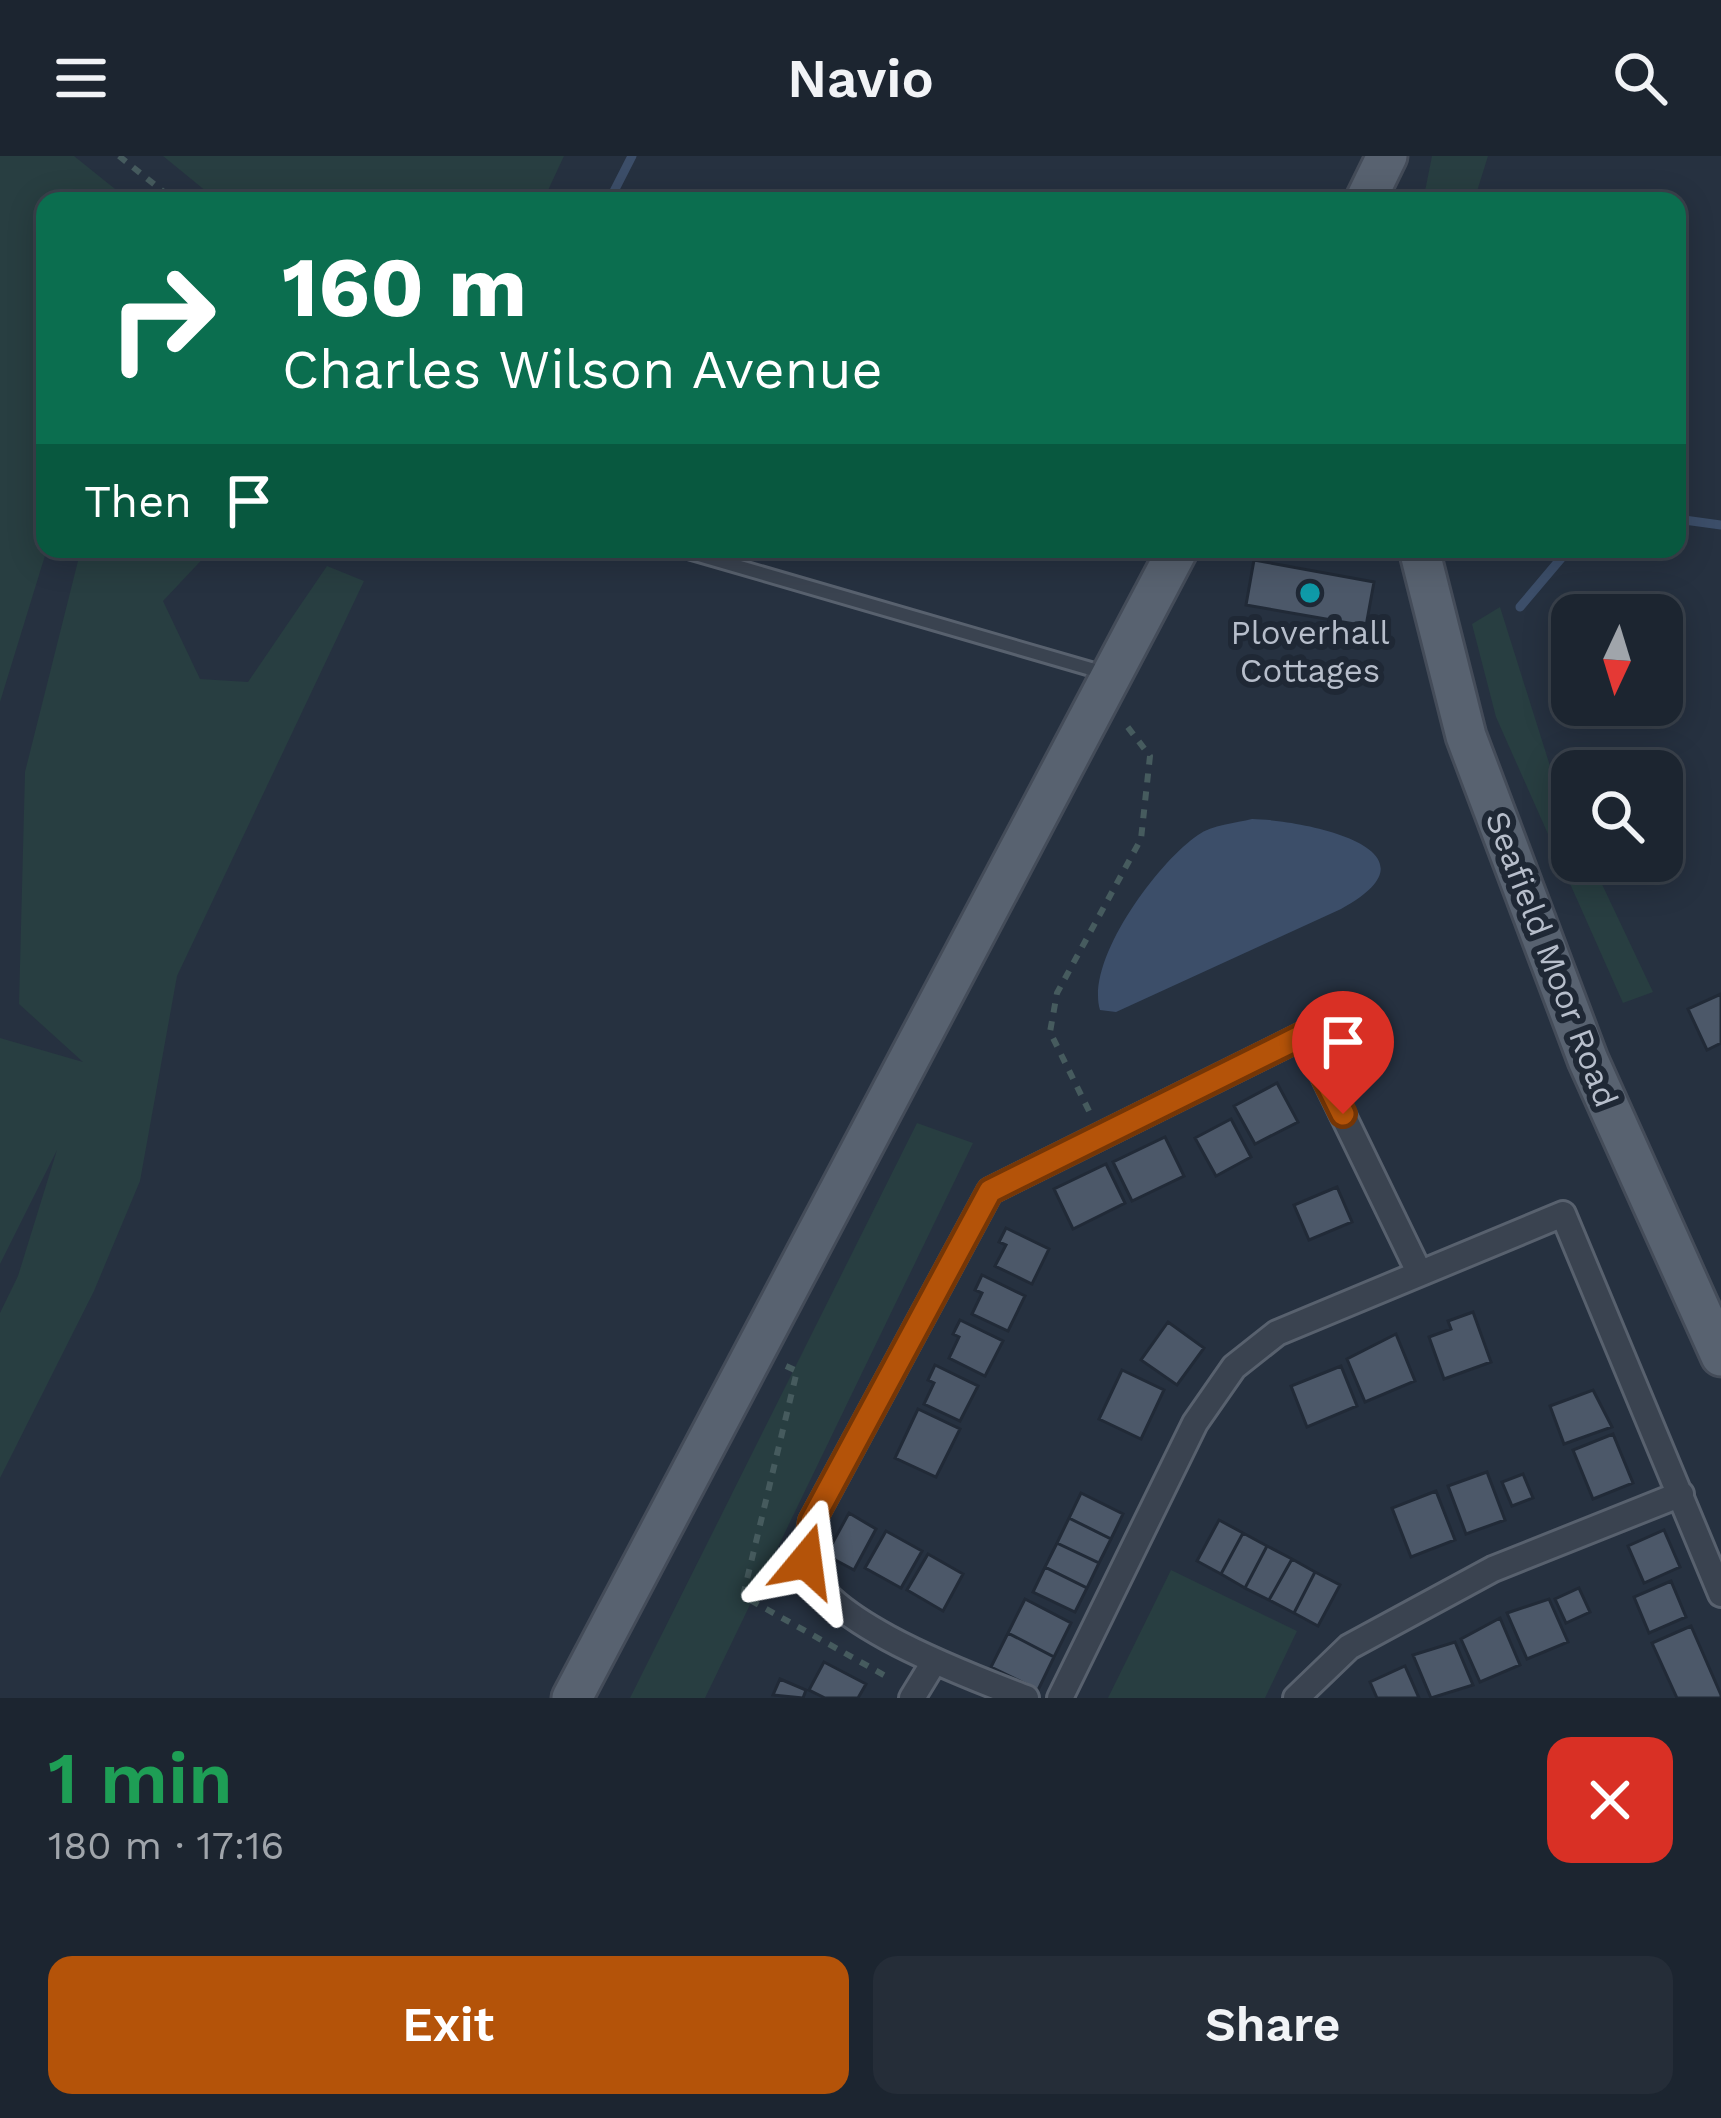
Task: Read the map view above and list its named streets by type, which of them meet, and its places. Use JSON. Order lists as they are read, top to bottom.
{
  "streets": {
    "main road": ["Seafield Moor Road"]
  },
  "places": ["Ploverhall Cottages"],
  "north": "bottom",
  "page": {
    "header": "Navio",
    "turn": ["160 m", "Charles Wilson Avenue"],
    "then": "Then",
    "heading": ["1 min", "180 m · 17:16"],
    "buttons": ["Exit", "Share"]
  }
}
